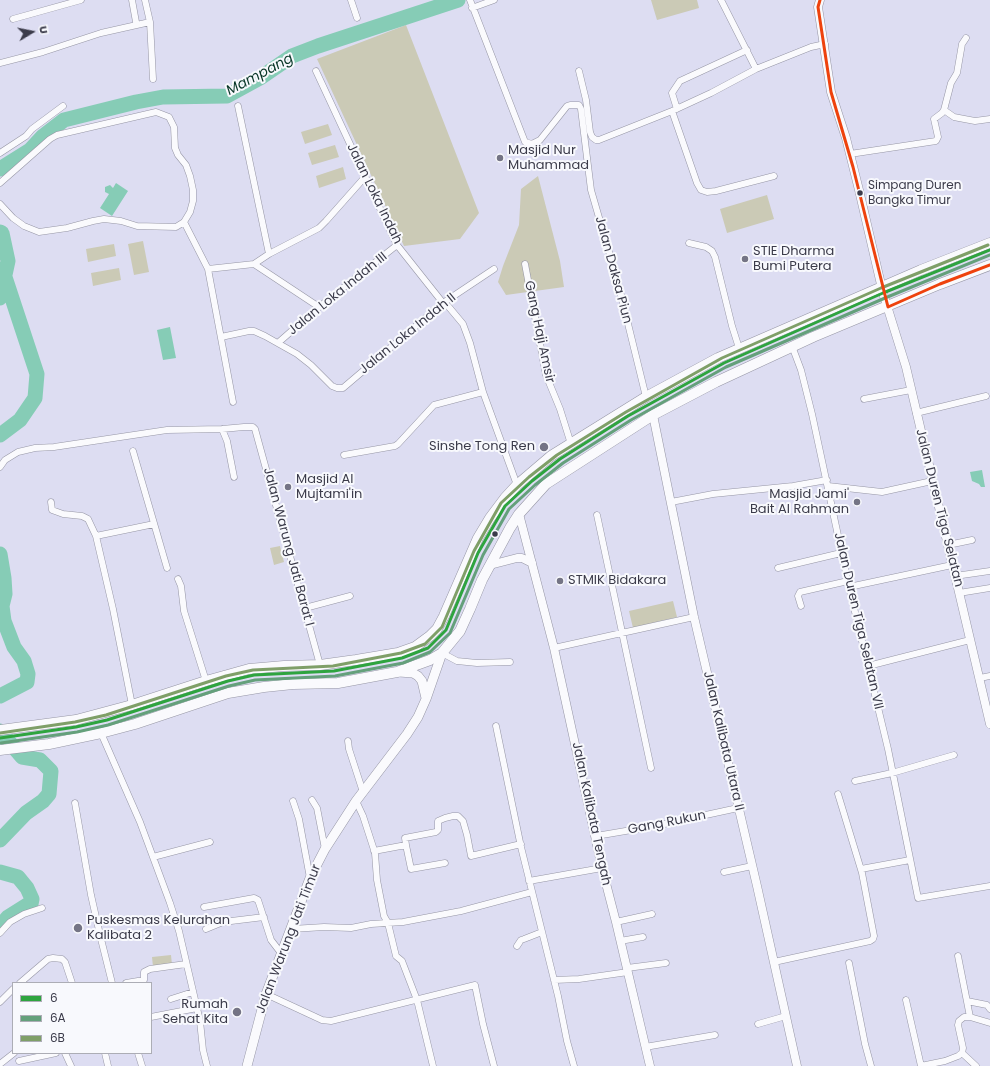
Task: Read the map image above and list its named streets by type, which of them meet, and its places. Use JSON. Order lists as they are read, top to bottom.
{
  "streets": {
    "main road": ["Jalan Warung Jati Timur"],
    "street": [
      "Jalan Loka Indah",
      "Jalan Daksa Piun",
      "Jalan Loka Indah III",
      "Gang Haji Amsir",
      "Jalan Loka Indah II",
      "Jalan Duren Tiga Selatan",
      "Jalan Warung Jati Barat I",
      "Jalan Duren Tiga Selatan VII",
      "Jalan Kalibata Utara II",
      "Jalan Kalibata Tengah",
      "Gang Rukun"
    ]
  },
  "crossings": [
    ["Jalan Loka Indah", "Jalan Loka Indah III"],
    ["Jalan Loka Indah", "Jalan Loka Indah II"],
    ["Jalan Loka Indah III", "Jalan Loka Indah II"],
    ["Jalan Kalibata Utara II", "Gang Rukun"],
    ["Jalan Kalibata Tengah", "Gang Rukun"]
  ],
  "water": ["Mampang"],
  "places": [
    "Masjid Nur Muhammad",
    "Simpang Duren Bangka Timur",
    "STIE Dharma Bumi Putera",
    "Sinshe Tong Ren",
    "Masjid Al Mujtami'in",
    "Masjid Jami' Bait Al Rahman",
    "STMIK Bidakara",
    "Puskesmas Kelurahan Kalibata 2",
    "Rumah Sehat Kita"
  ],
  "lines": ["transit line 6B", "transit line 6", "transit line 6A"],
  "legend": ["6", "6A", "6B"],
  "north": "right"
}
